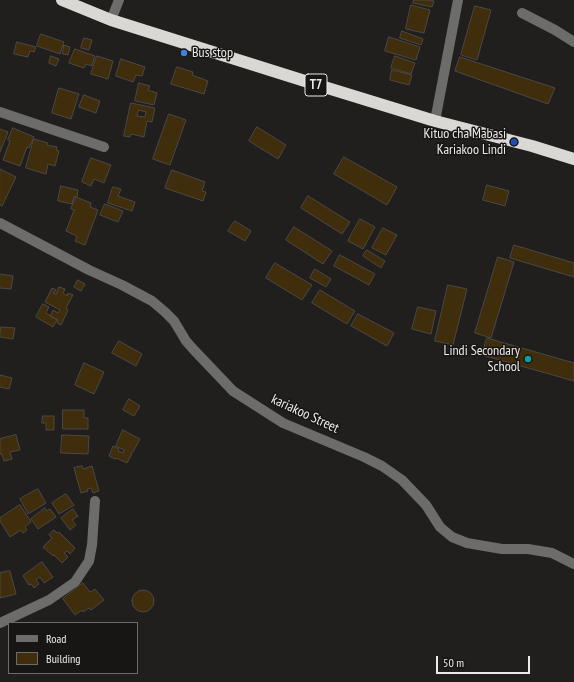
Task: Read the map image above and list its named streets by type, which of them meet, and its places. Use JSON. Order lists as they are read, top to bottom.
{
  "streets": {
    "highway": ["T7"],
    "street": ["kariakoo Street"]
  },
  "places": ["Bus stop", "Kituo cha Mabasi Kariakoo Lindi", "Lindi Secondary School"],
  "legend": ["Road", "Building"],
  "scale_bar": "50 m"
}
